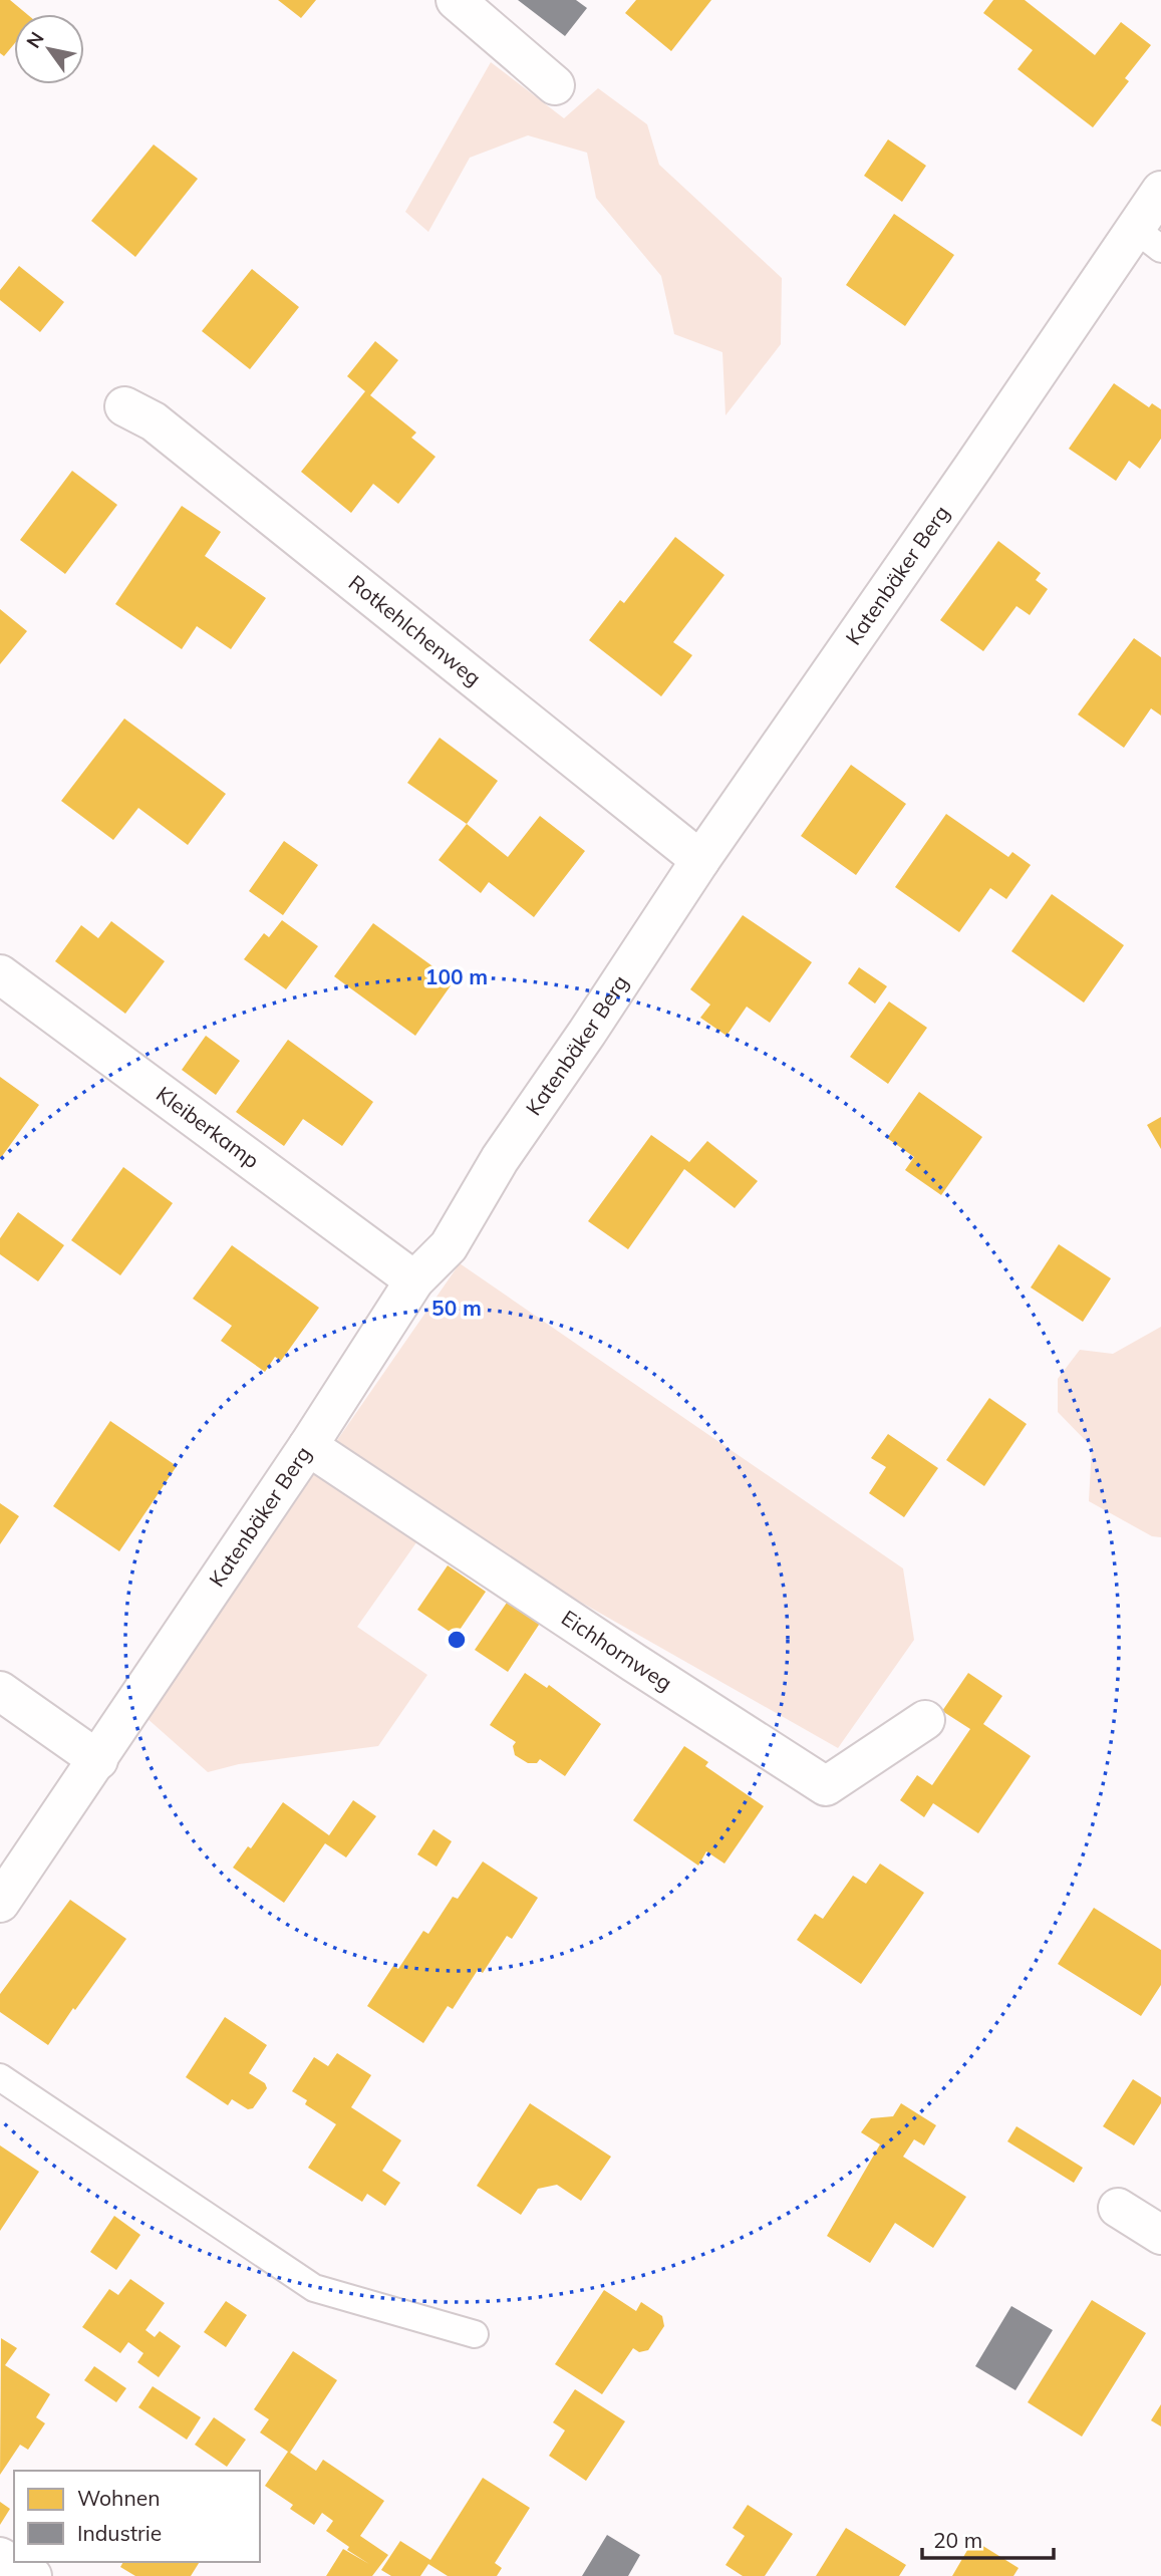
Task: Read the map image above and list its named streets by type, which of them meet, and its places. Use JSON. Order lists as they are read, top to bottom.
{
  "streets": {
    "street": [
      "Katenbäker Berg",
      "Rotkehlchenweg",
      "Kleiberkamp",
      "Eichhornweg"
    ]
  },
  "crossings": [
    ["Katenbäker Berg", "Rotkehlchenweg"],
    ["Katenbäker Berg", "Kleiberkamp"],
    ["Katenbäker Berg", "Eichhornweg"]
  ],
  "legend": ["Wohnen", "Industrie"],
  "scale_bar": "20 m",
  "north": "top left",
  "rings": ["100 m", "50 m"]
}
